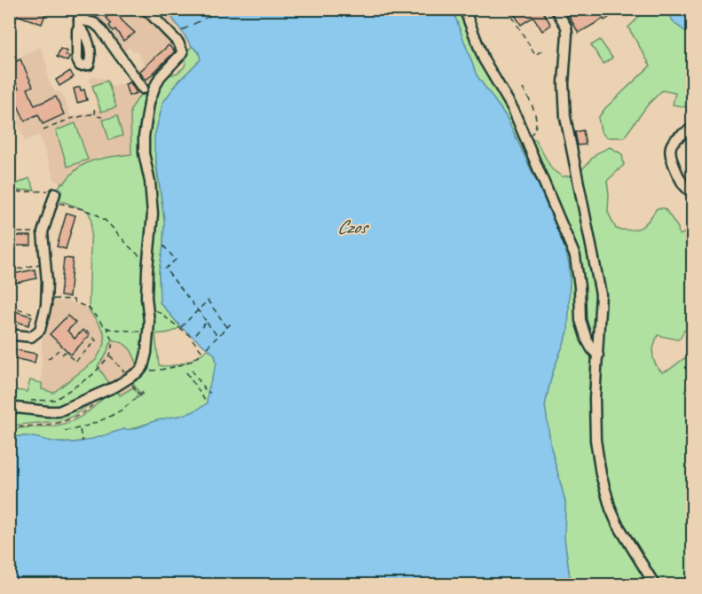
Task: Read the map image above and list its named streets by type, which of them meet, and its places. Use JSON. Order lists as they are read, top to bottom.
{
  "water": ["Czos"]
}
